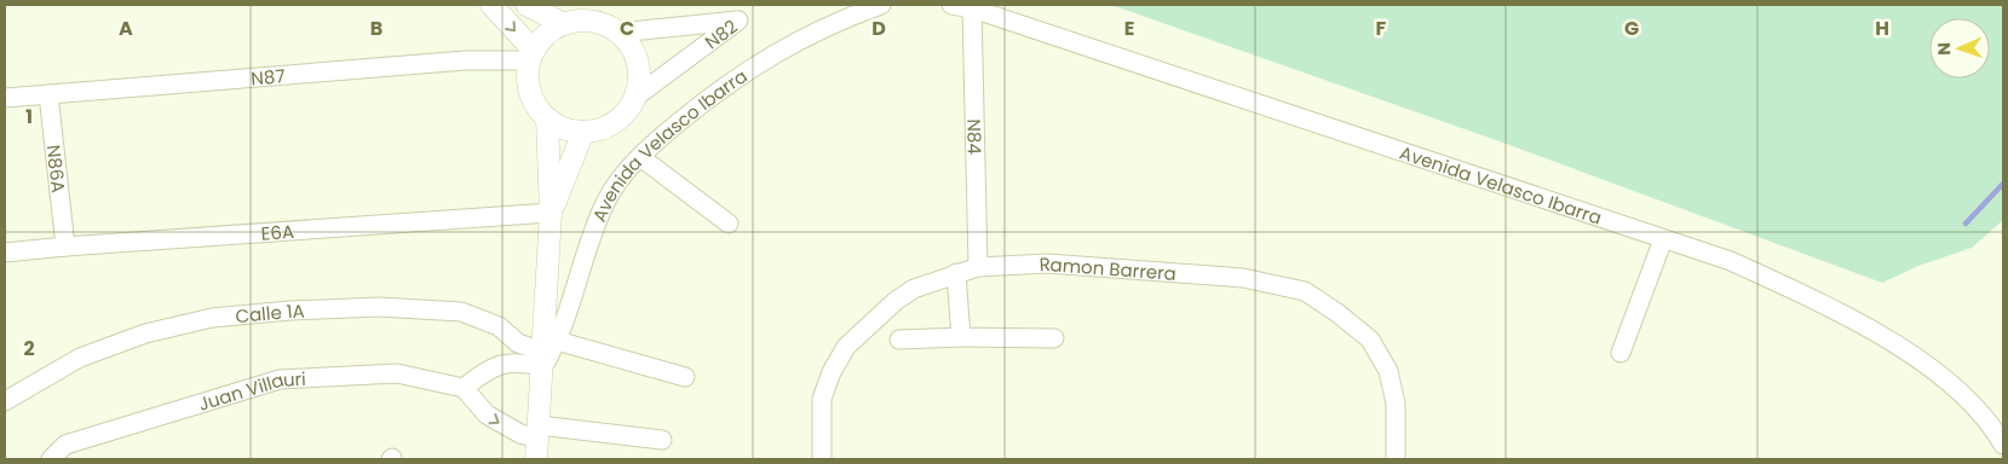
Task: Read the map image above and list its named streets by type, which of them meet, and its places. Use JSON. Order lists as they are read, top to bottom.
{
  "streets": {
    "street": [
      "N82",
      "N87",
      "N84",
      "Avenida Velasco Ibarra",
      "N86A",
      "E6A",
      "Ramon Barrera",
      "Calle 1A",
      "Juan Villauri"
    ]
  },
  "crossings": [
    ["N82", "N87"],
    ["N87", "N86A"],
    ["N84", "Avenida Velasco Ibarra"],
    ["N84", "Ramon Barrera"],
    ["Avenida Velasco Ibarra", "Calle 1A"],
    ["N86A", "E6A"]
  ],
  "north": "left",
  "grid": {
    "columns": [
      "A",
      "B",
      "C",
      "D",
      "E",
      "F",
      "G",
      "H"
    ],
    "rows": ["1", "2"]
  }
}
